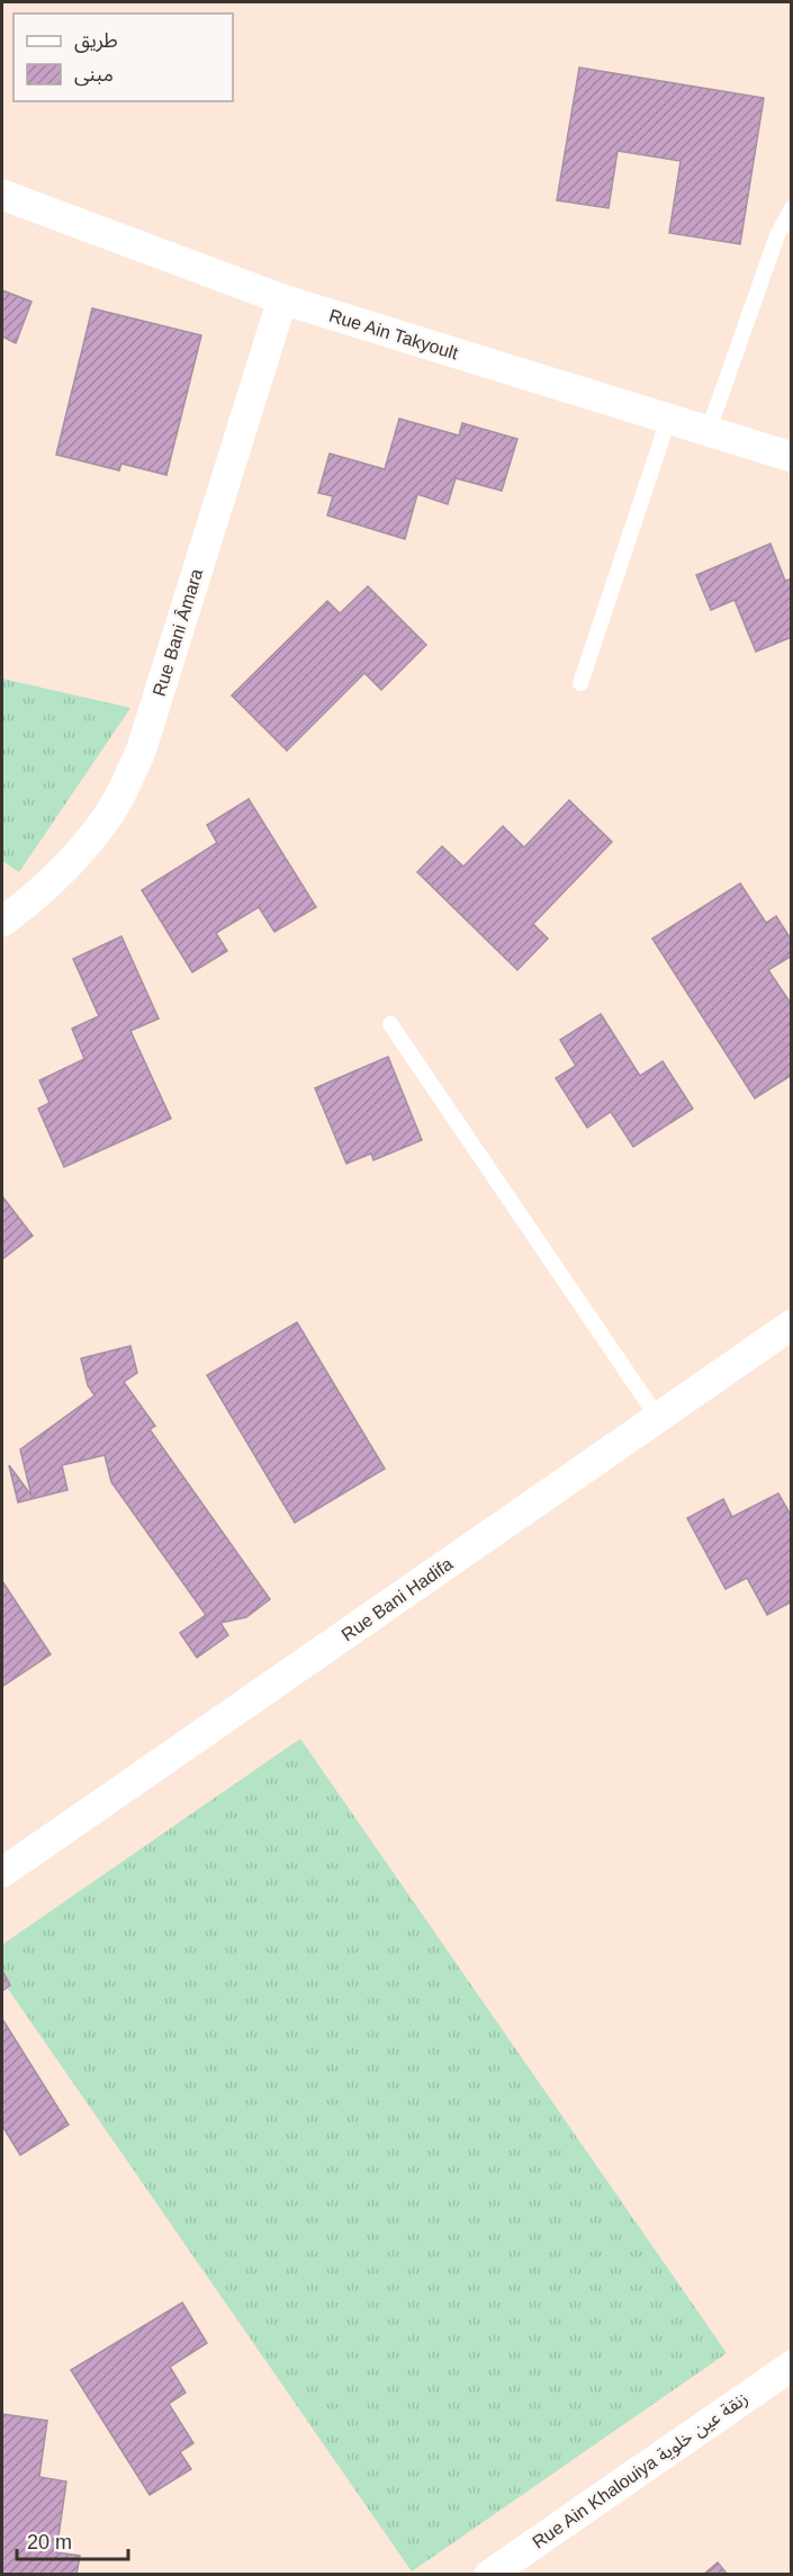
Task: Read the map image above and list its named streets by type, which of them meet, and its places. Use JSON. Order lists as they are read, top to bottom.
{
  "streets": {
    "street": [
      "Rue Ain Takyoult",
      "Rue Bani Âmara",
      "Rue Bani Hadifa",
      "Rue Ain Khalouiya زنقة عين خلوية"
    ]
  },
  "crossings": [
    ["Rue Ain Takyoult", "Rue Bani Âmara"]
  ],
  "legend": ["طريق", "مبنى"],
  "scale_bar": "20 m"
}
